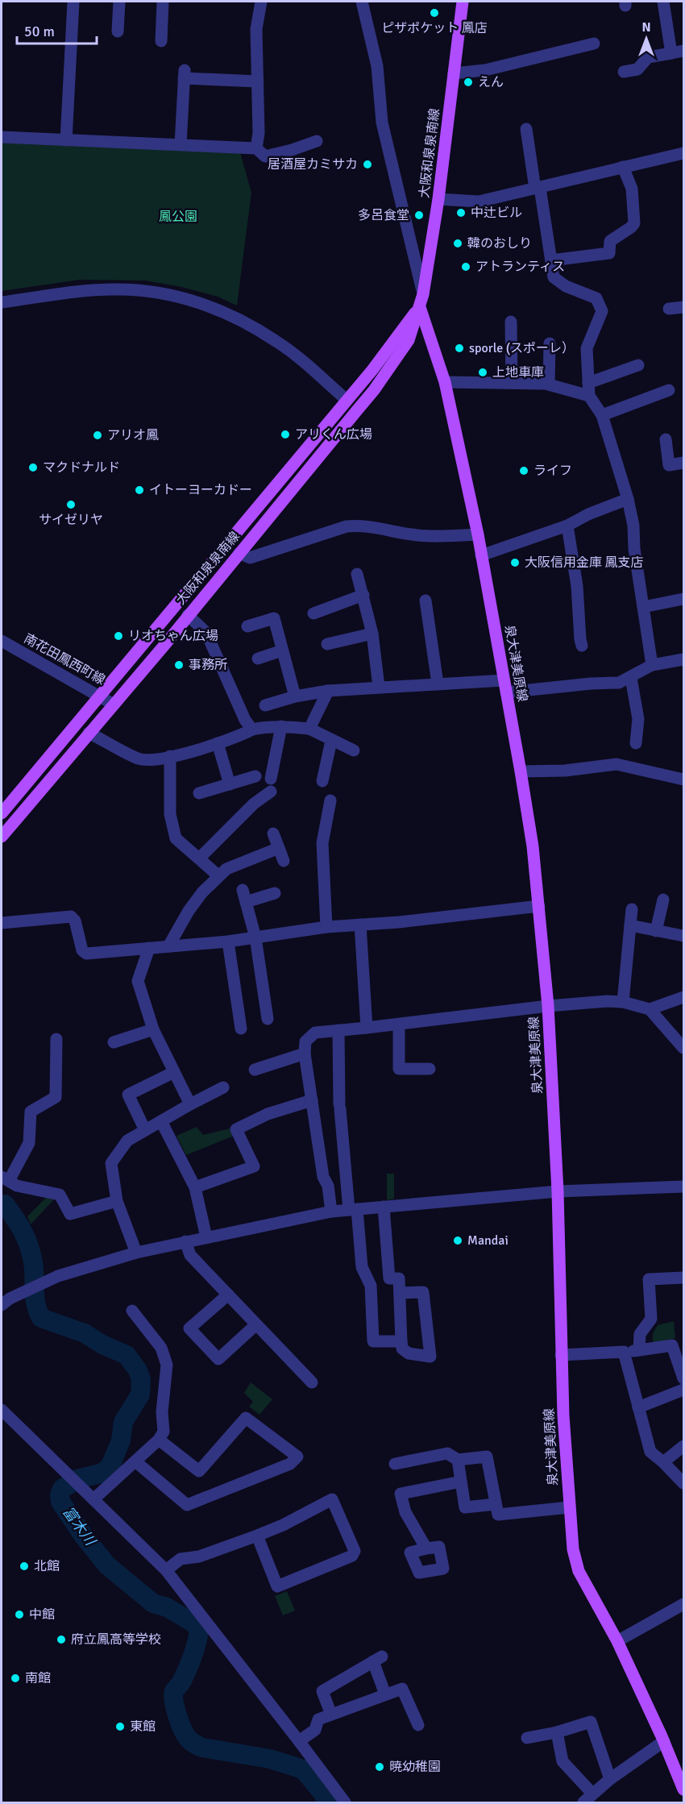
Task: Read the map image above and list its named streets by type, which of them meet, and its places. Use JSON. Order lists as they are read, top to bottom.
{
  "streets": {
    "main road": ["大阪和泉泉南線", "泉大津美原線"],
    "street": ["南花田鳳西町線"]
  },
  "crossings": [
    ["大阪和泉泉南線", "南花田鳳西町線"],
    ["大阪和泉泉南線", "泉大津美原線"]
  ],
  "water": ["富木川"],
  "parks": ["鳳公園"],
  "places": [
    "ピザポケット 鳳店",
    "えん",
    "居酒屋カミサカ",
    "中辻ビル",
    "多呂食堂",
    "韓のおしり",
    "アトランティス",
    "sporle (スポーレ）",
    "上地車庫",
    "アリくん広場",
    "アリオ鳳",
    "マクドナルド",
    "ライフ",
    "イトーヨーカドー",
    "サイゼリヤ",
    "大阪信用金庫 鳳支店",
    "リオちゃん広場",
    "事務所",
    "Mandai",
    "北館",
    "中館",
    "府立鳳高等学校",
    "南館",
    "東館",
    "暁幼稚園"
  ],
  "scale_bar": "50 m",
  "north": "top"
}
